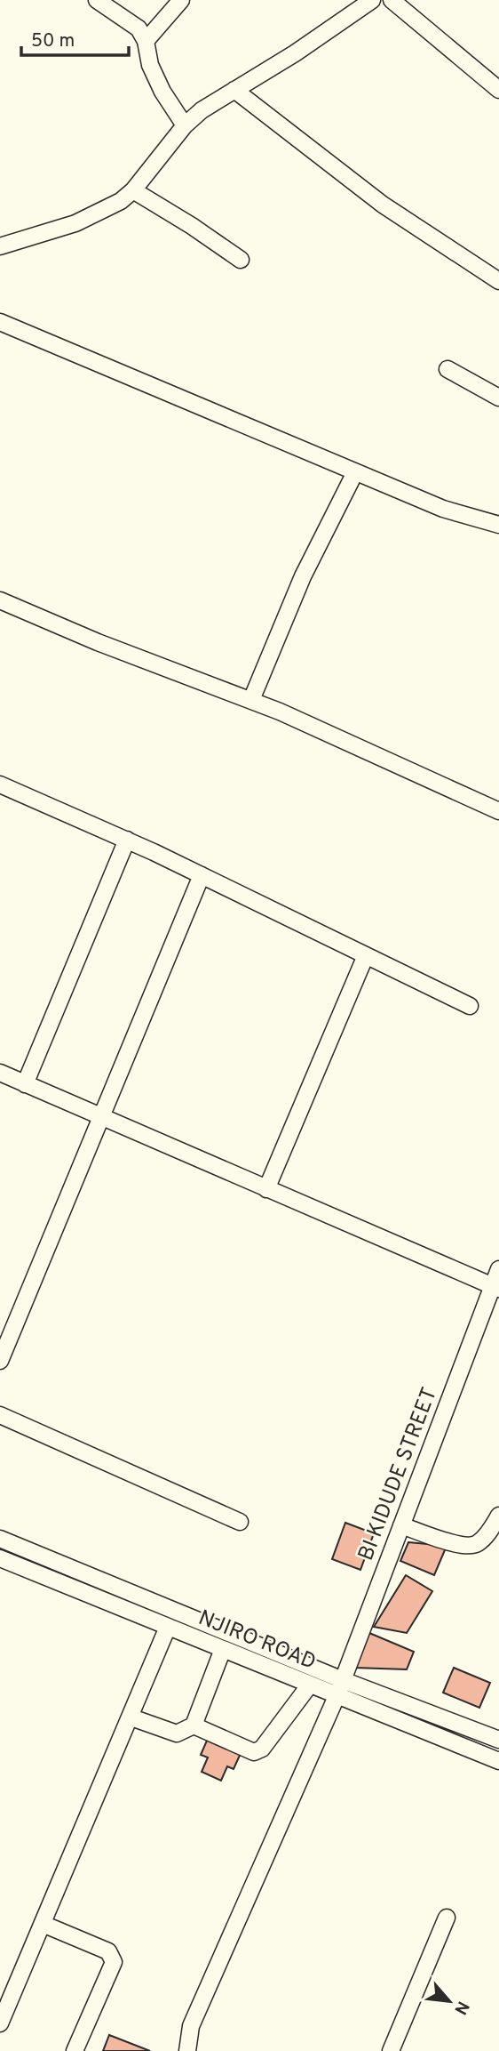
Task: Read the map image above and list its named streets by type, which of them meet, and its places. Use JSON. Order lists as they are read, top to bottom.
{
  "streets": {
    "street": ["BI KIDUDE STREET", "NJIRO ROAD"]
  },
  "crossings": [
    ["BI KIDUDE STREET", "NJIRO ROAD"]
  ],
  "scale_bar": "50 m",
  "north": "bottom right"
}
